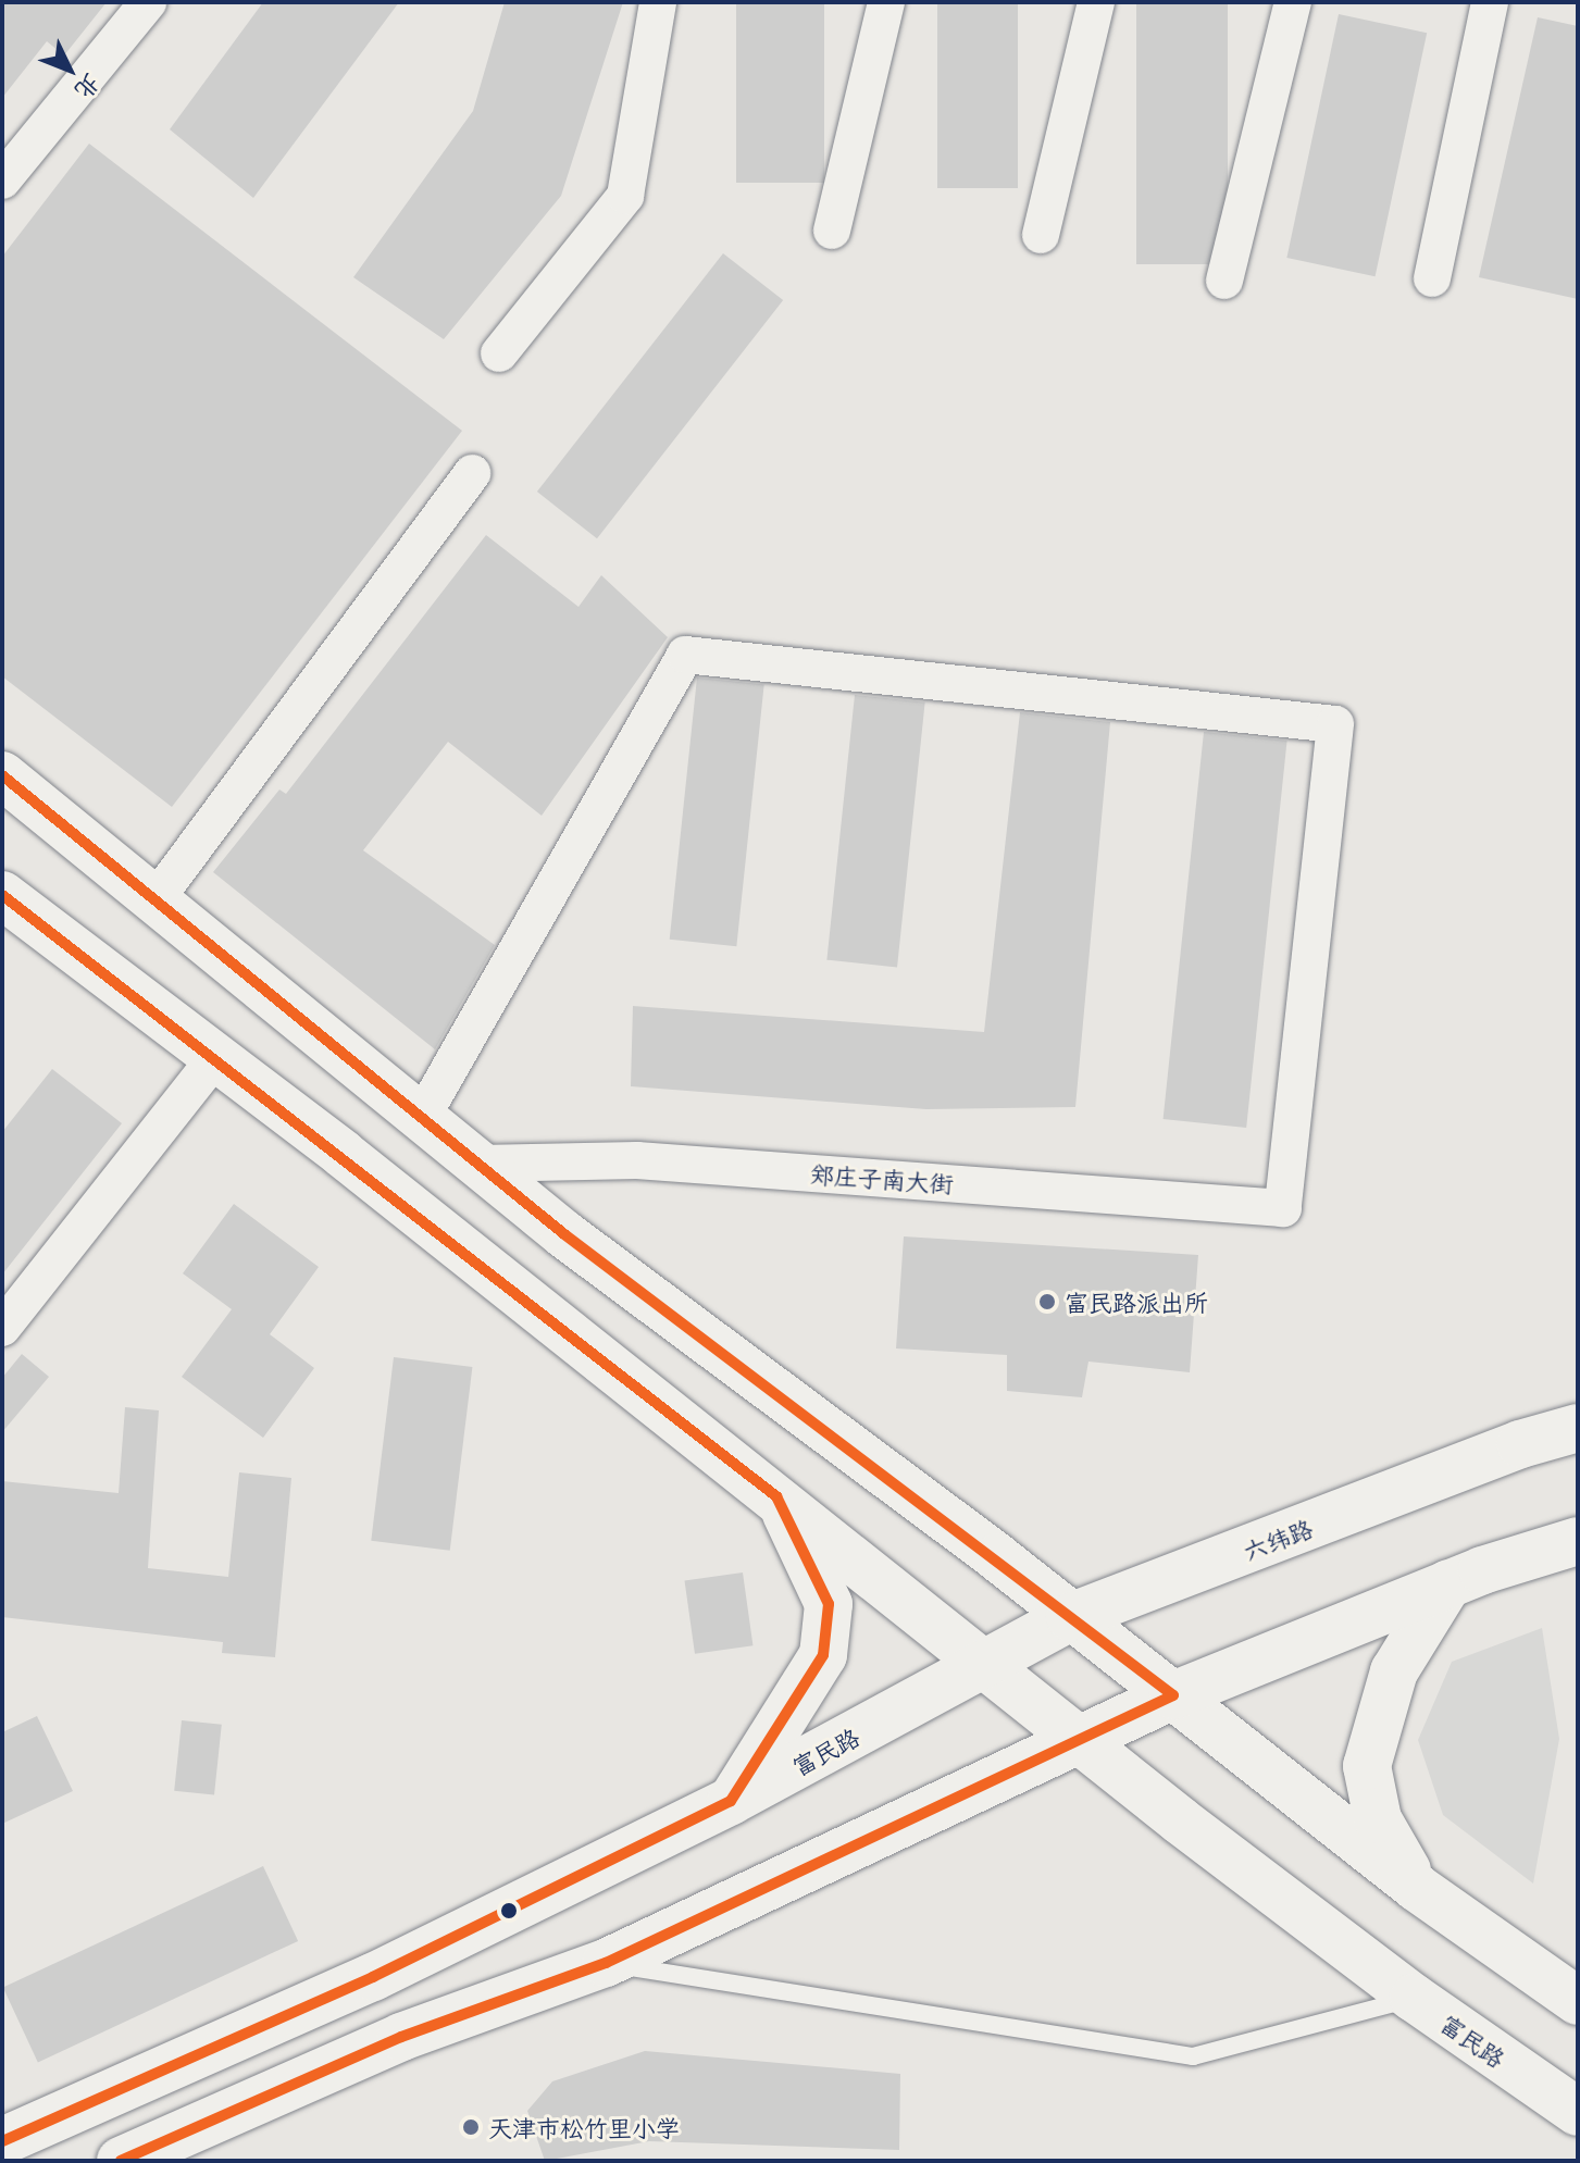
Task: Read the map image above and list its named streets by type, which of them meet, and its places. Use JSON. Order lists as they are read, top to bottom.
{
  "streets": {
    "main road": ["六纬路", "富民路"],
    "street": ["郑庄子南大街"]
  },
  "crossings": [
    ["六纬路", "富民路"]
  ],
  "places": ["富民路派出所", "天津市松竹里小学"],
  "north": "bottom right"
}
